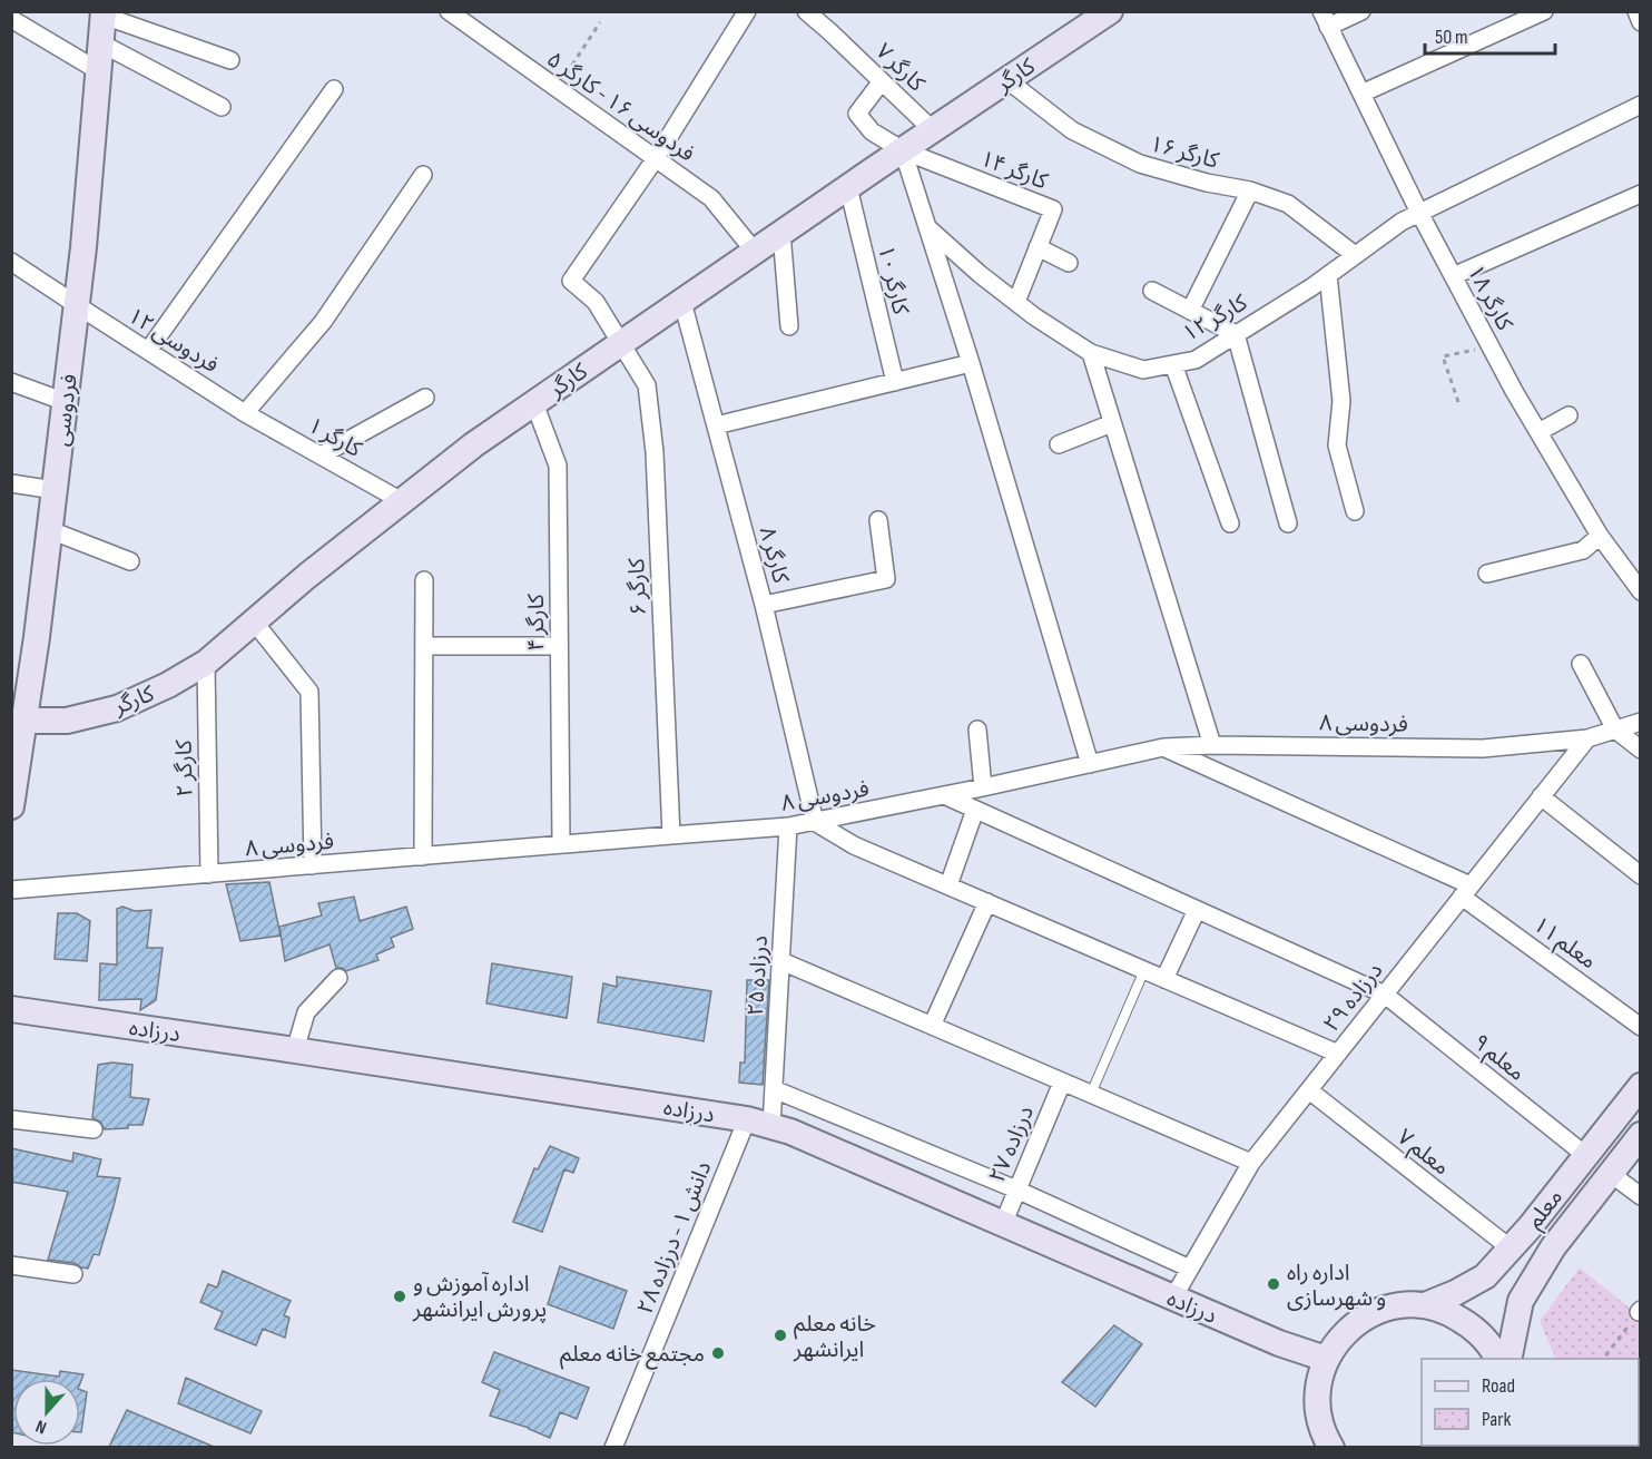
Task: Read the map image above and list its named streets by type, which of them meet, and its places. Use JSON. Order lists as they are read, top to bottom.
{
  "streets": {
    "main road": [
      "کارگر",
      "فردوسی",
      "درزاده",
      "معلم"
    ],
    "street": [
      "کارگر ۷",
      "فردوسی ۱۶ - کارگر ۵",
      "کارگر ۱۶",
      "کارگر ۱۴",
      "کارگر ۱۰",
      "کارگر ۱۸",
      "کارگر ۱۲",
      "فردوسی ۱۲",
      "کارگر ۱",
      "کارگر ۸",
      "کارگر ۶",
      "کارگر ۴",
      "فردوسی ۸",
      "کارگر ۲",
      "معلم ۱۱",
      "درزاده ۲۵",
      "درزاده ۲۹",
      "معلم ۹",
      "درزاده ۲۷",
      "معلم ۷",
      "دانش ۱ - درزاده ۲۸"
    ]
  },
  "crossings": [
    ["کارگر ۷", "کارگر"],
    ["کارگر", "فردوسی ۱۶ - کارگر ۵"],
    ["کارگر", "کارگر ۱۶"],
    ["کارگر", "کارگر ۱۴"],
    ["کارگر", "کارگر ۱۰"],
    ["کارگر", "فردوسی"],
    ["کارگر", "کارگر ۱"],
    ["کارگر", "کارگر ۸"],
    ["کارگر", "کارگر ۶"],
    ["کارگر", "کارگر ۴"],
    ["کارگر", "کارگر ۲"],
    ["فردوسی ۱۶ - کارگر ۵", "کارگر ۶"],
    ["کارگر ۱۶", "کارگر ۱۲"],
    ["کارگر ۱۴", "کارگر ۱۲"],
    ["کارگر ۱۸", "کارگر ۱۲"],
    ["فردوسی ۱۲", "فردوسی"],
    ["فردوسی ۱۲", "کارگر ۱"],
    ["کارگر ۸", "فردوسی ۸"],
    ["کارگر ۶", "فردوسی ۸"],
    ["کارگر ۴", "فردوسی ۸"],
    ["فردوسی ۸", "کارگر ۲"],
    ["فردوسی ۸", "معلم ۱۱"],
    ["فردوسی ۸", "درزاده ۲۵"],
    ["فردوسی ۸", "درزاده ۲۹"],
    ["فردوسی ۸", "معلم ۹"],
    ["معلم ۱۱", "درزاده ۲۹"],
    ["درزاده ۲۵", "درزاده"],
    ["درزاده ۲۹", "درزاده"],
    ["درزاده ۲۹", "معلم ۹"],
    ["درزاده ۲۹", "معلم ۷"],
    ["درزاده", "درزاده ۲۷"],
    ["درزاده", "دانش ۱ - درزاده ۲۸"],
    ["معلم ۹", "معلم"],
    ["معلم ۷", "معلم"]
  ],
  "places": [
    "اداره راه و شهرسازی",
    "اداره آموزش و پرورش ایرانشهر",
    "خانه معلم ایرانشهر",
    "مجتمع خانه معلم"
  ],
  "legend": ["Road", "Park"],
  "scale_bar": "50 m",
  "north": "bottom"
}
